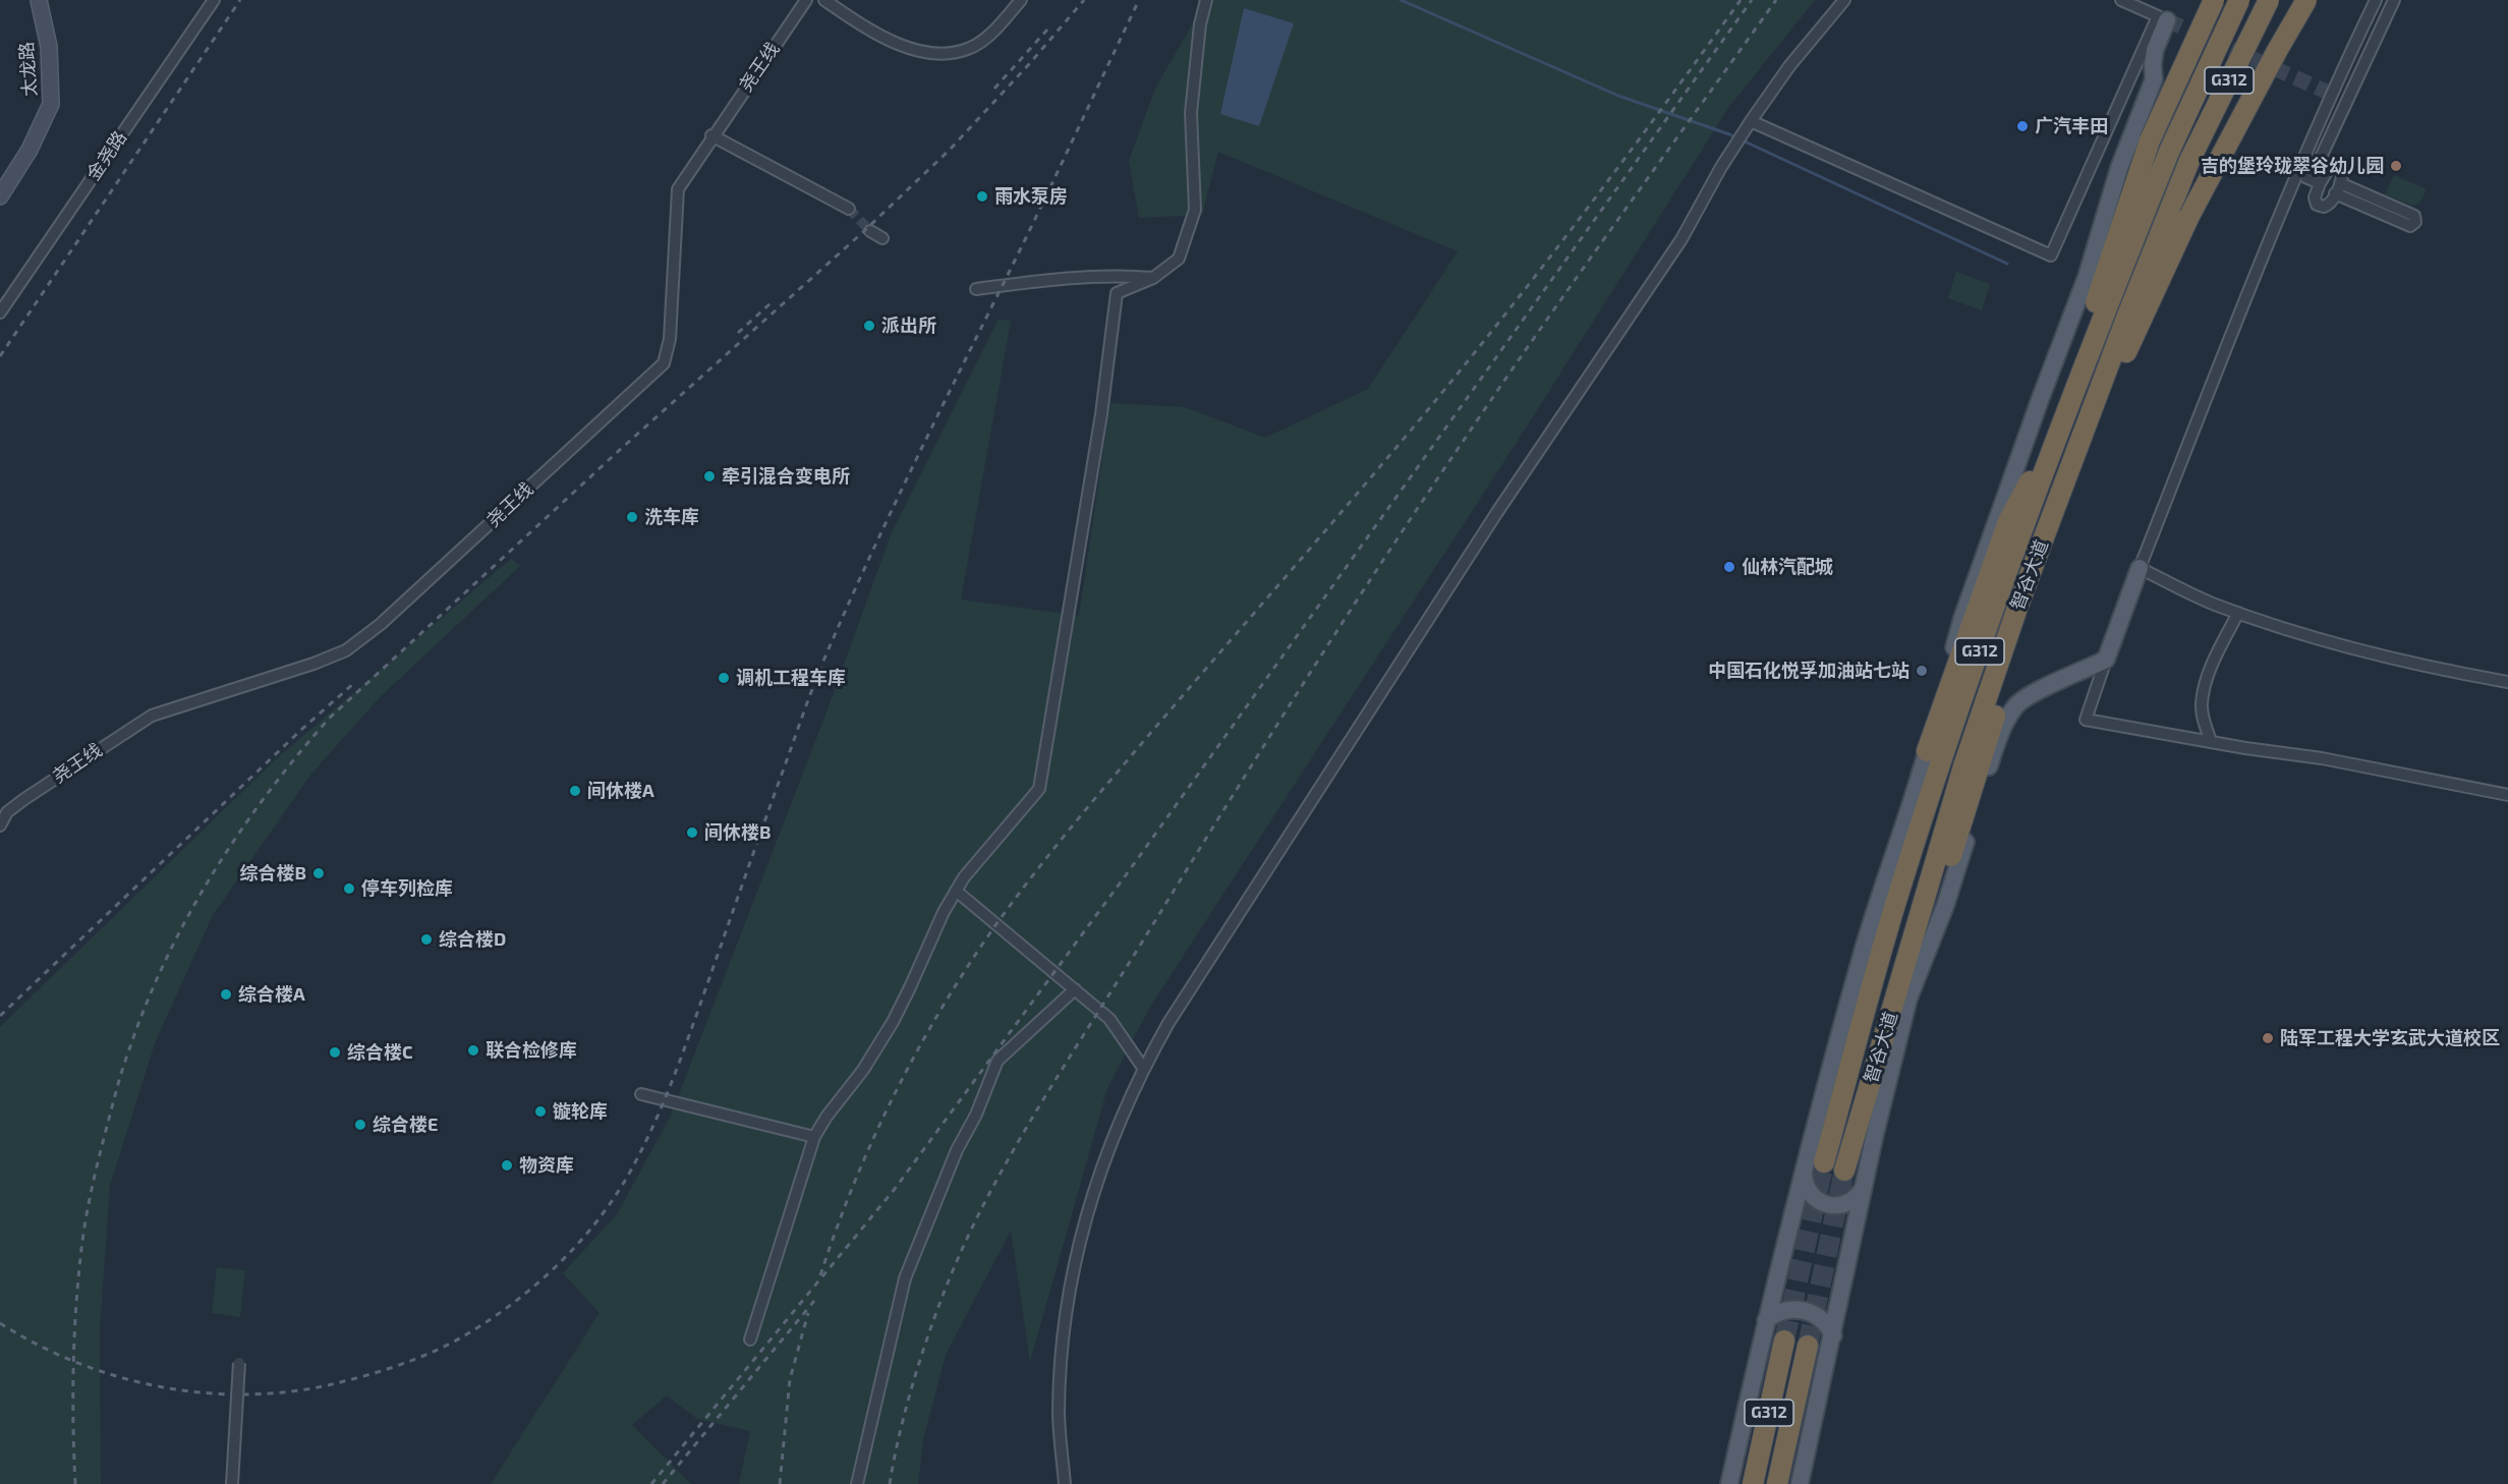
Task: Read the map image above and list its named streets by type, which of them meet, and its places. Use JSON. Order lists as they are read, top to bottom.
{
  "streets": {
    "highway": ["G312", "智谷大道"],
    "street": ["尧王线", "太龙路", "金尧路"]
  },
  "places": [
    "广汽丰田",
    "吉的堡玲珑翠谷幼儿园",
    "雨水泵房",
    "派出所",
    "牵引混合变电所",
    "洗车库",
    "仙林汽配城",
    "中国石化悦孚加油站七站",
    "调机工程车库",
    "间休楼A",
    "间休楼B",
    "综合楼B",
    "停车列检库",
    "综合楼D",
    "综合楼A",
    "陆军工程大学玄武大道校区",
    "联合检修库",
    "综合楼C",
    "镟轮库",
    "综合楼E",
    "物资库"
  ]
}
